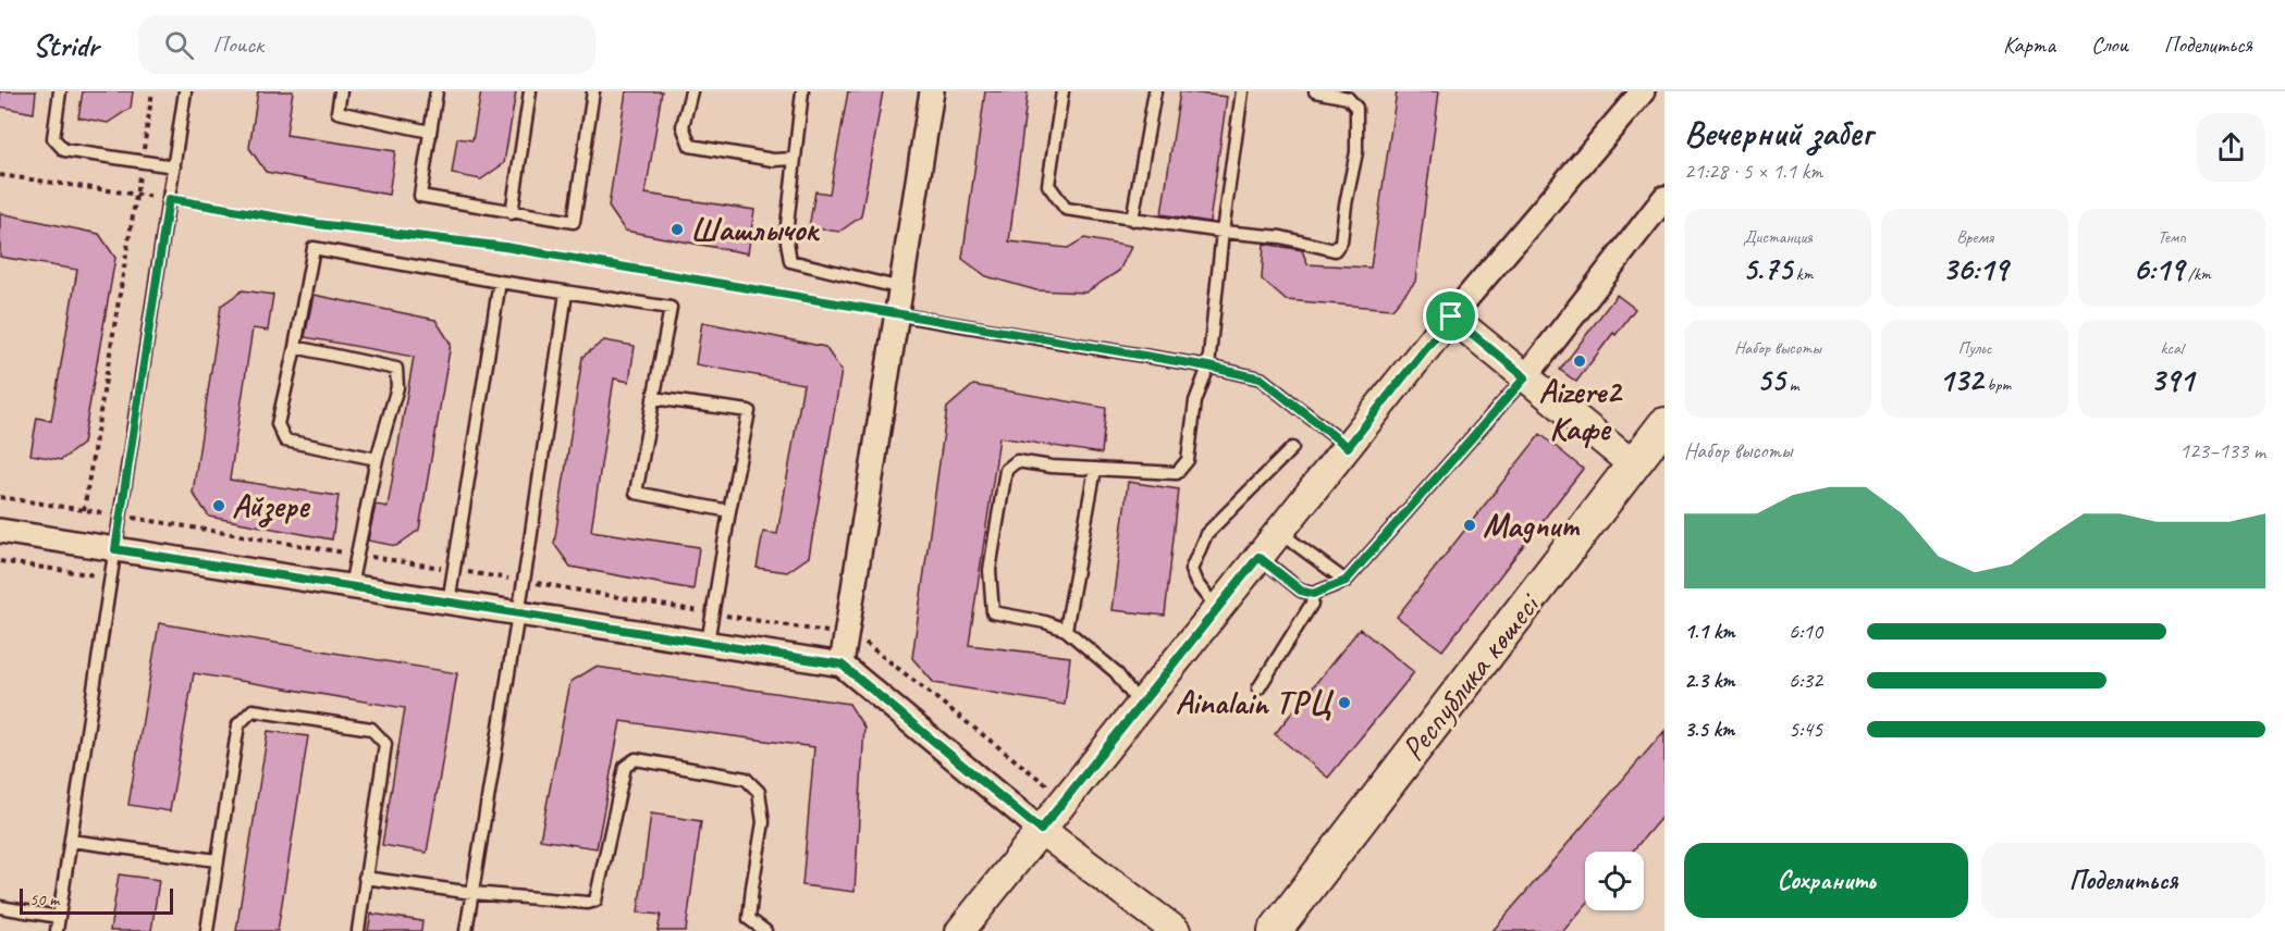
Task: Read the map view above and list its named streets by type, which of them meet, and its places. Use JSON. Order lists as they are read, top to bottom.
{
  "streets": {
    "main road": ["Республика көшесі"]
  },
  "places": [
    "Шашлычок",
    "Aizere2 Кафе",
    "Айзере",
    "Magnum",
    "Ainalain ТРЦ"
  ],
  "scale_bar": "50 m",
  "page": {
    "header": "Stridr",
    "search": "Поиск",
    "nav": ["Карта", "Слои", "Поделиться"],
    "heading": ["Вечерний забег", "21:28 · 5 × 1.1 km"],
    "stats": [
      ["Дистанция", "5.75 km"],
      ["Время", "36:19"],
      ["Темп", "6:19 /km"],
      ["Набор высоты", "55 m"],
      ["Пульс", "132 bpm"],
      ["kcal", "391"]
    ],
    "chart": ["Набор высоты", "123–133 m"],
    "list": [
      {
        "name": "1.1 km",
        "note": "6:10"
      },
      {
        "name": "2.3 km",
        "note": "6:32"
      },
      {
        "name": "3.5 km",
        "note": "5:45"
      }
    ],
    "buttons": ["Сохранить", "Поделиться"],
    "scale": "50 m"
  }
}
